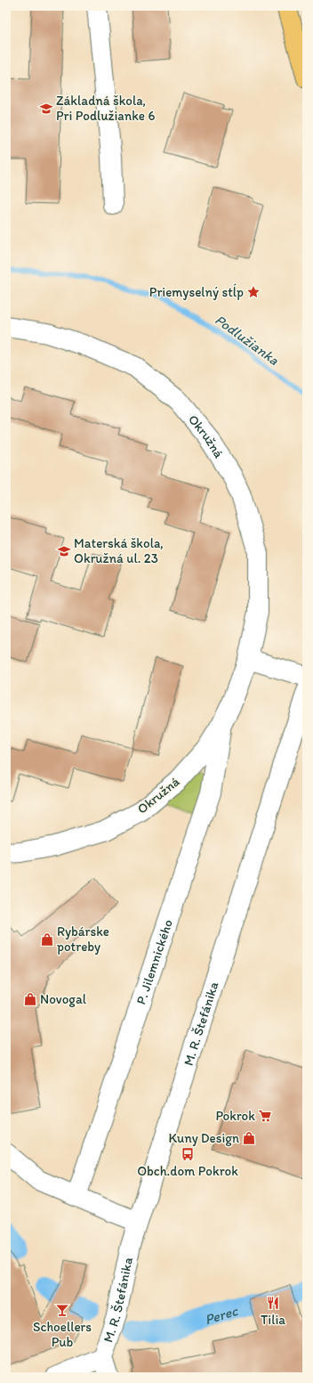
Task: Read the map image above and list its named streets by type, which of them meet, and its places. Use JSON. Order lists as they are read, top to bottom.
{
  "streets": {
    "street": ["Okružná", "P. Jilemnického", "M. R. Štefánika"]
  },
  "crossings": [
    ["Okružná", "P. Jilemnického"]
  ],
  "water": ["Podlužianka", "Perec"],
  "places": {
    "school or university": ["Základná škola, Pri Podlužianke 6", "Materská škola, Okružná ul. 23"],
    "place": ["Priemyselný stĺp"],
    "shop": ["Rybárske potreby", "Novogal", "Kuny Design"],
    "supermarket": ["Pokrok"],
    "bus stop": ["Obch.dom Pokrok"],
    "restaurant": ["Tilia"],
    "bar": ["Schoellers Pub"]
  }
}
